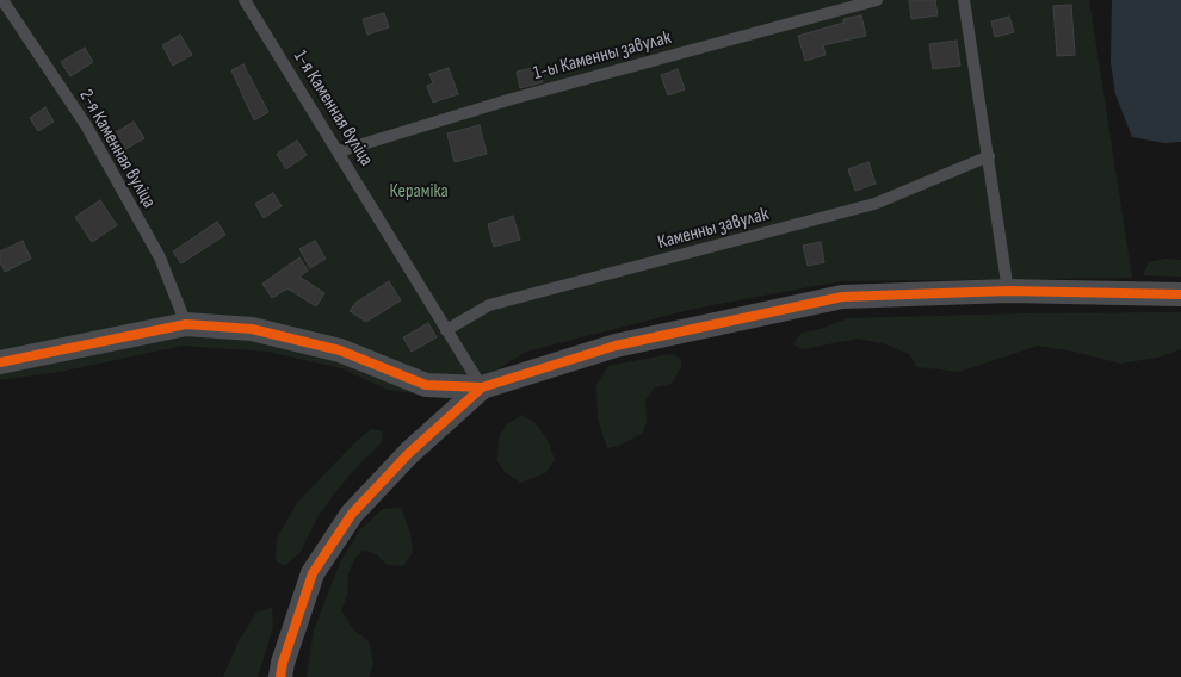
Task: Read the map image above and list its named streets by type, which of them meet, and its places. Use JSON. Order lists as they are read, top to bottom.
{
  "streets": {
    "lane": [
      "1-ы Каменны завулак",
      "1-я Каменная вуліца",
      "2-я Каменная вуліца",
      "Каменны завулак"
    ]
  },
  "crossings": [
    ["1-ы Каменны завулак", "1-я Каменная вуліца"],
    ["1-я Каменная вуліца", "Каменны завулак"]
  ],
  "parks": ["Кераміка"]
}
